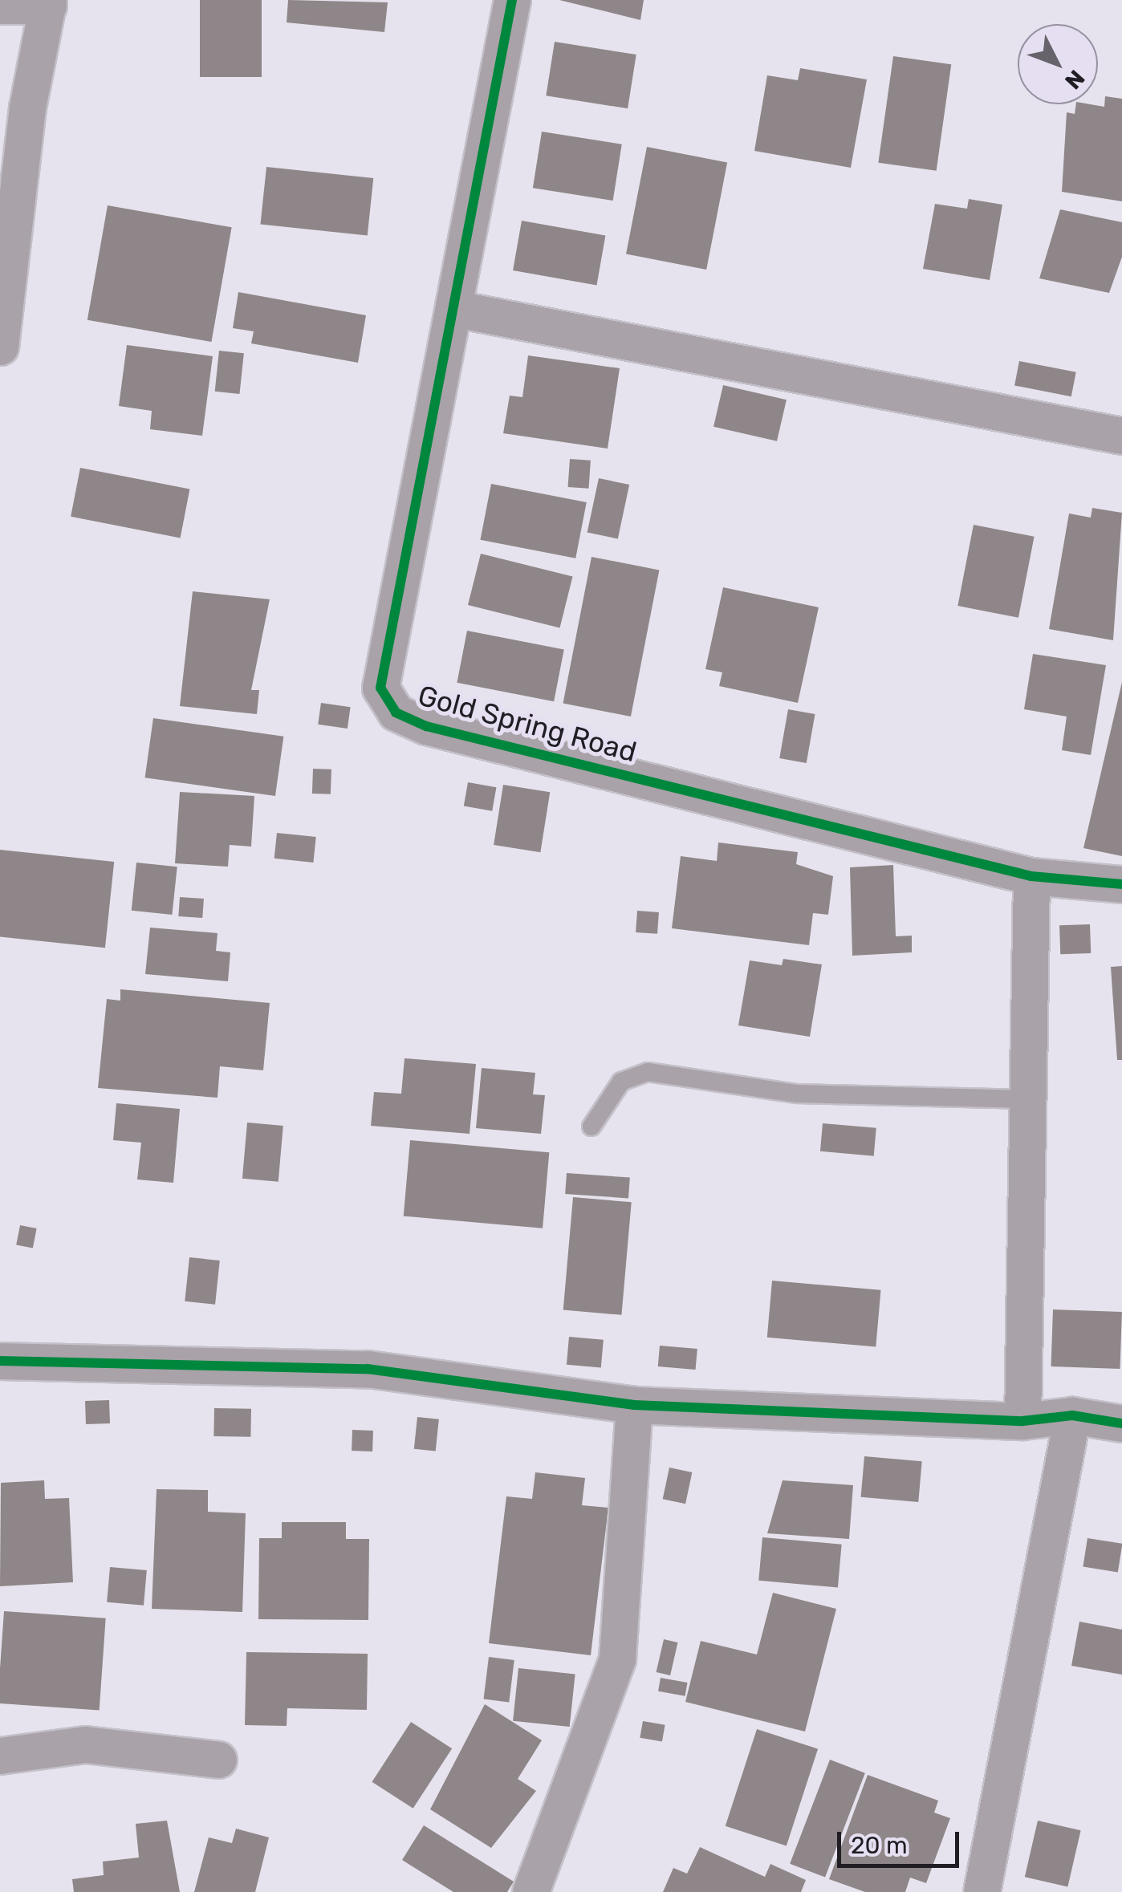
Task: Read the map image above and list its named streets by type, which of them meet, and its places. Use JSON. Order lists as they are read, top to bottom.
{
  "streets": {
    "street": ["Gold Spring Road"]
  },
  "scale_bar": "20 m",
  "north": "bottom right"
}
